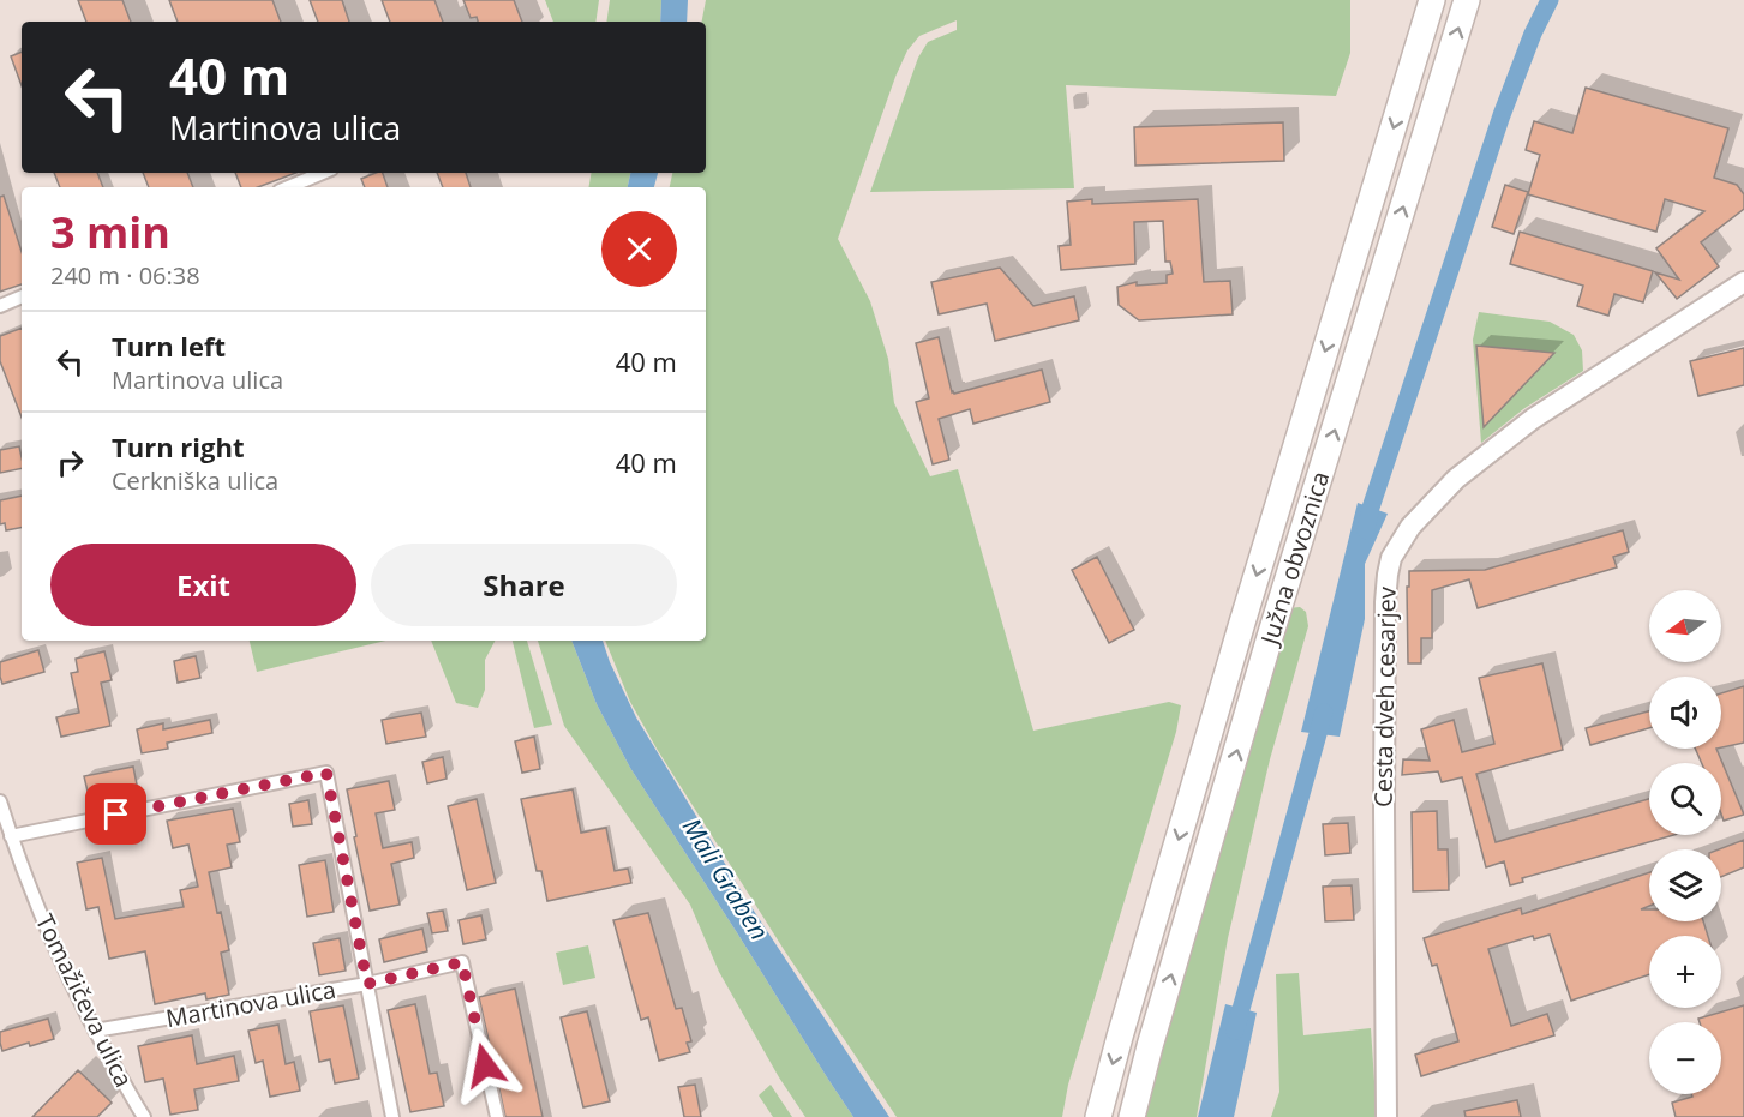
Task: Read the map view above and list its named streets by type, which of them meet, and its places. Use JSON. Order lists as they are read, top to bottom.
{
  "streets": {
    "highway": ["Južna obvoznica"],
    "street": ["Cesta dveh cesarjev", "Tomažičeva ulica", "Martinova ulica"]
  },
  "crossings": [
    ["Tomažičeva ulica", "Martinova ulica"]
  ],
  "water": ["Mali Graben"],
  "north": "left",
  "page": {
    "turn": ["40 m", "Martinova ulica"],
    "heading": ["3 min", "240 m · 06:38"],
    "list": [
      {
        "name": "Turn left",
        "note": "Martinova ulica",
        "value": "40 m"
      },
      {
        "name": "Turn right",
        "note": "Cerkniška ulica",
        "value": "40 m"
      }
    ],
    "buttons": ["Exit", "Share"],
    "map_buttons": ["+", "−"]
  }
}
